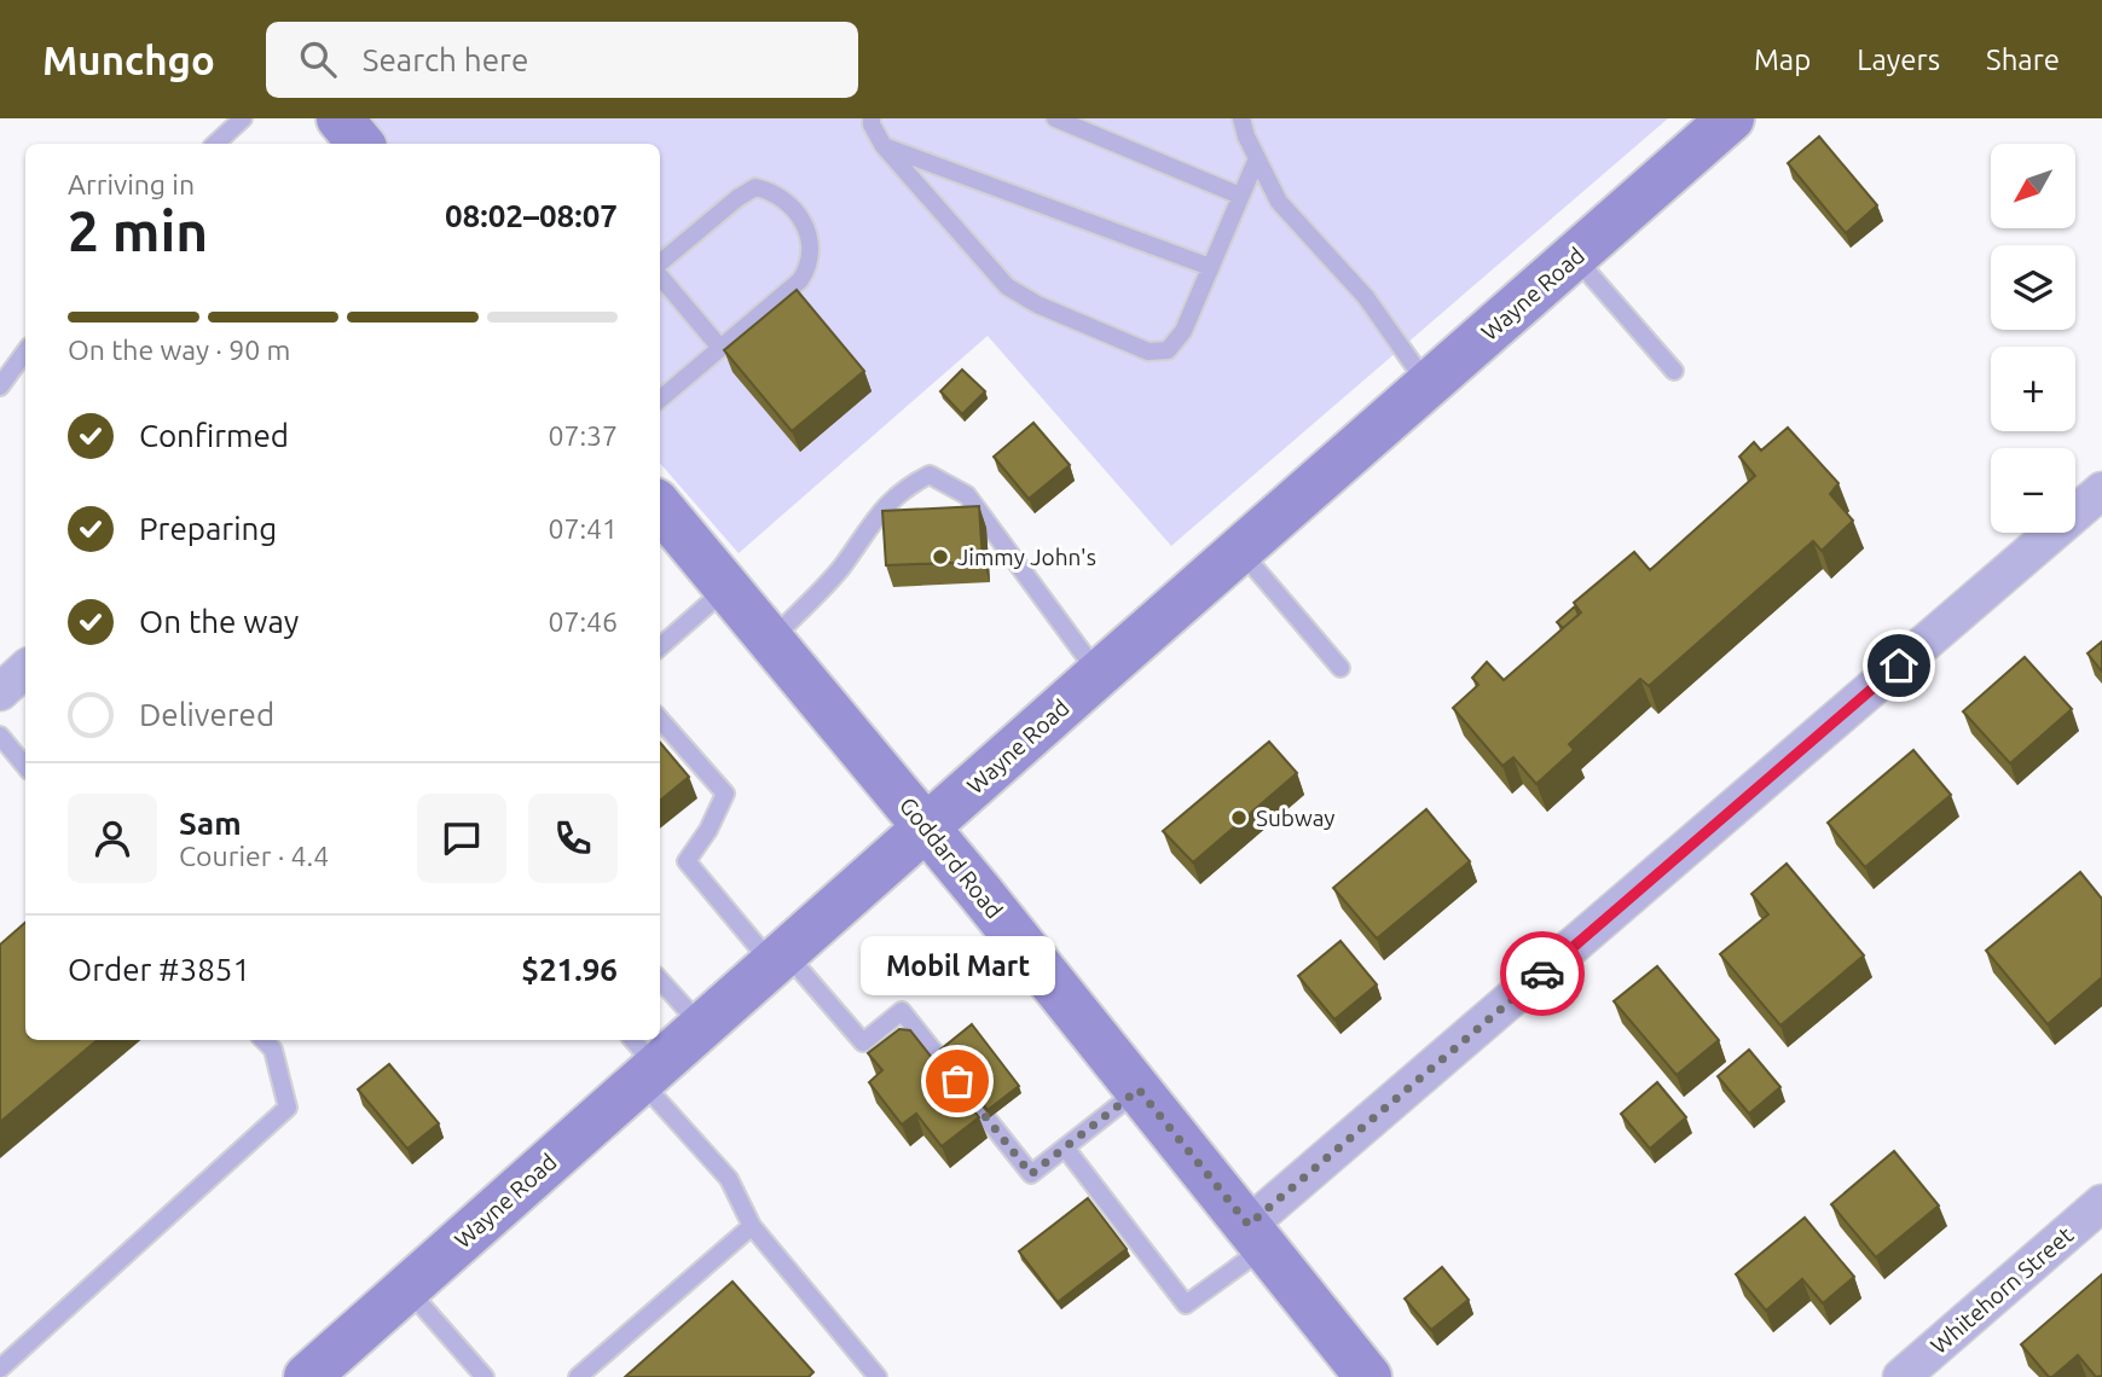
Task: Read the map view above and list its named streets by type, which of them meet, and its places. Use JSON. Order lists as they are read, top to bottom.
{
  "streets": {
    "main road": ["Wayne Road", "Goddard Road"],
    "street": ["Whitehorn Street"]
  },
  "crossings": [
    ["Wayne Road", "Goddard Road"]
  ],
  "places": ["Jimmy John's", "Subway", "Mobil Mart"],
  "north": "bottom left",
  "page": {
    "header": "Munchgo",
    "search": "Search here",
    "nav": ["Map", "Layers", "Share"],
    "map_buttons": ["+", "−"],
    "heading": ["2 min", "Arriving in", "08:02–08:07"],
    "panel": [
      "Sam",
      "Courier · 4.4",
      "Order #3851",
      "$21.96"
    ],
    "bar": "On the way · 90 m",
    "list": [
      ["Confirmed", "07:37"],
      ["Preparing", "07:41"],
      ["On the way", "07:46"],
      "Delivered"
    ],
    "bubble": "Mobil Mart"
  }
}
